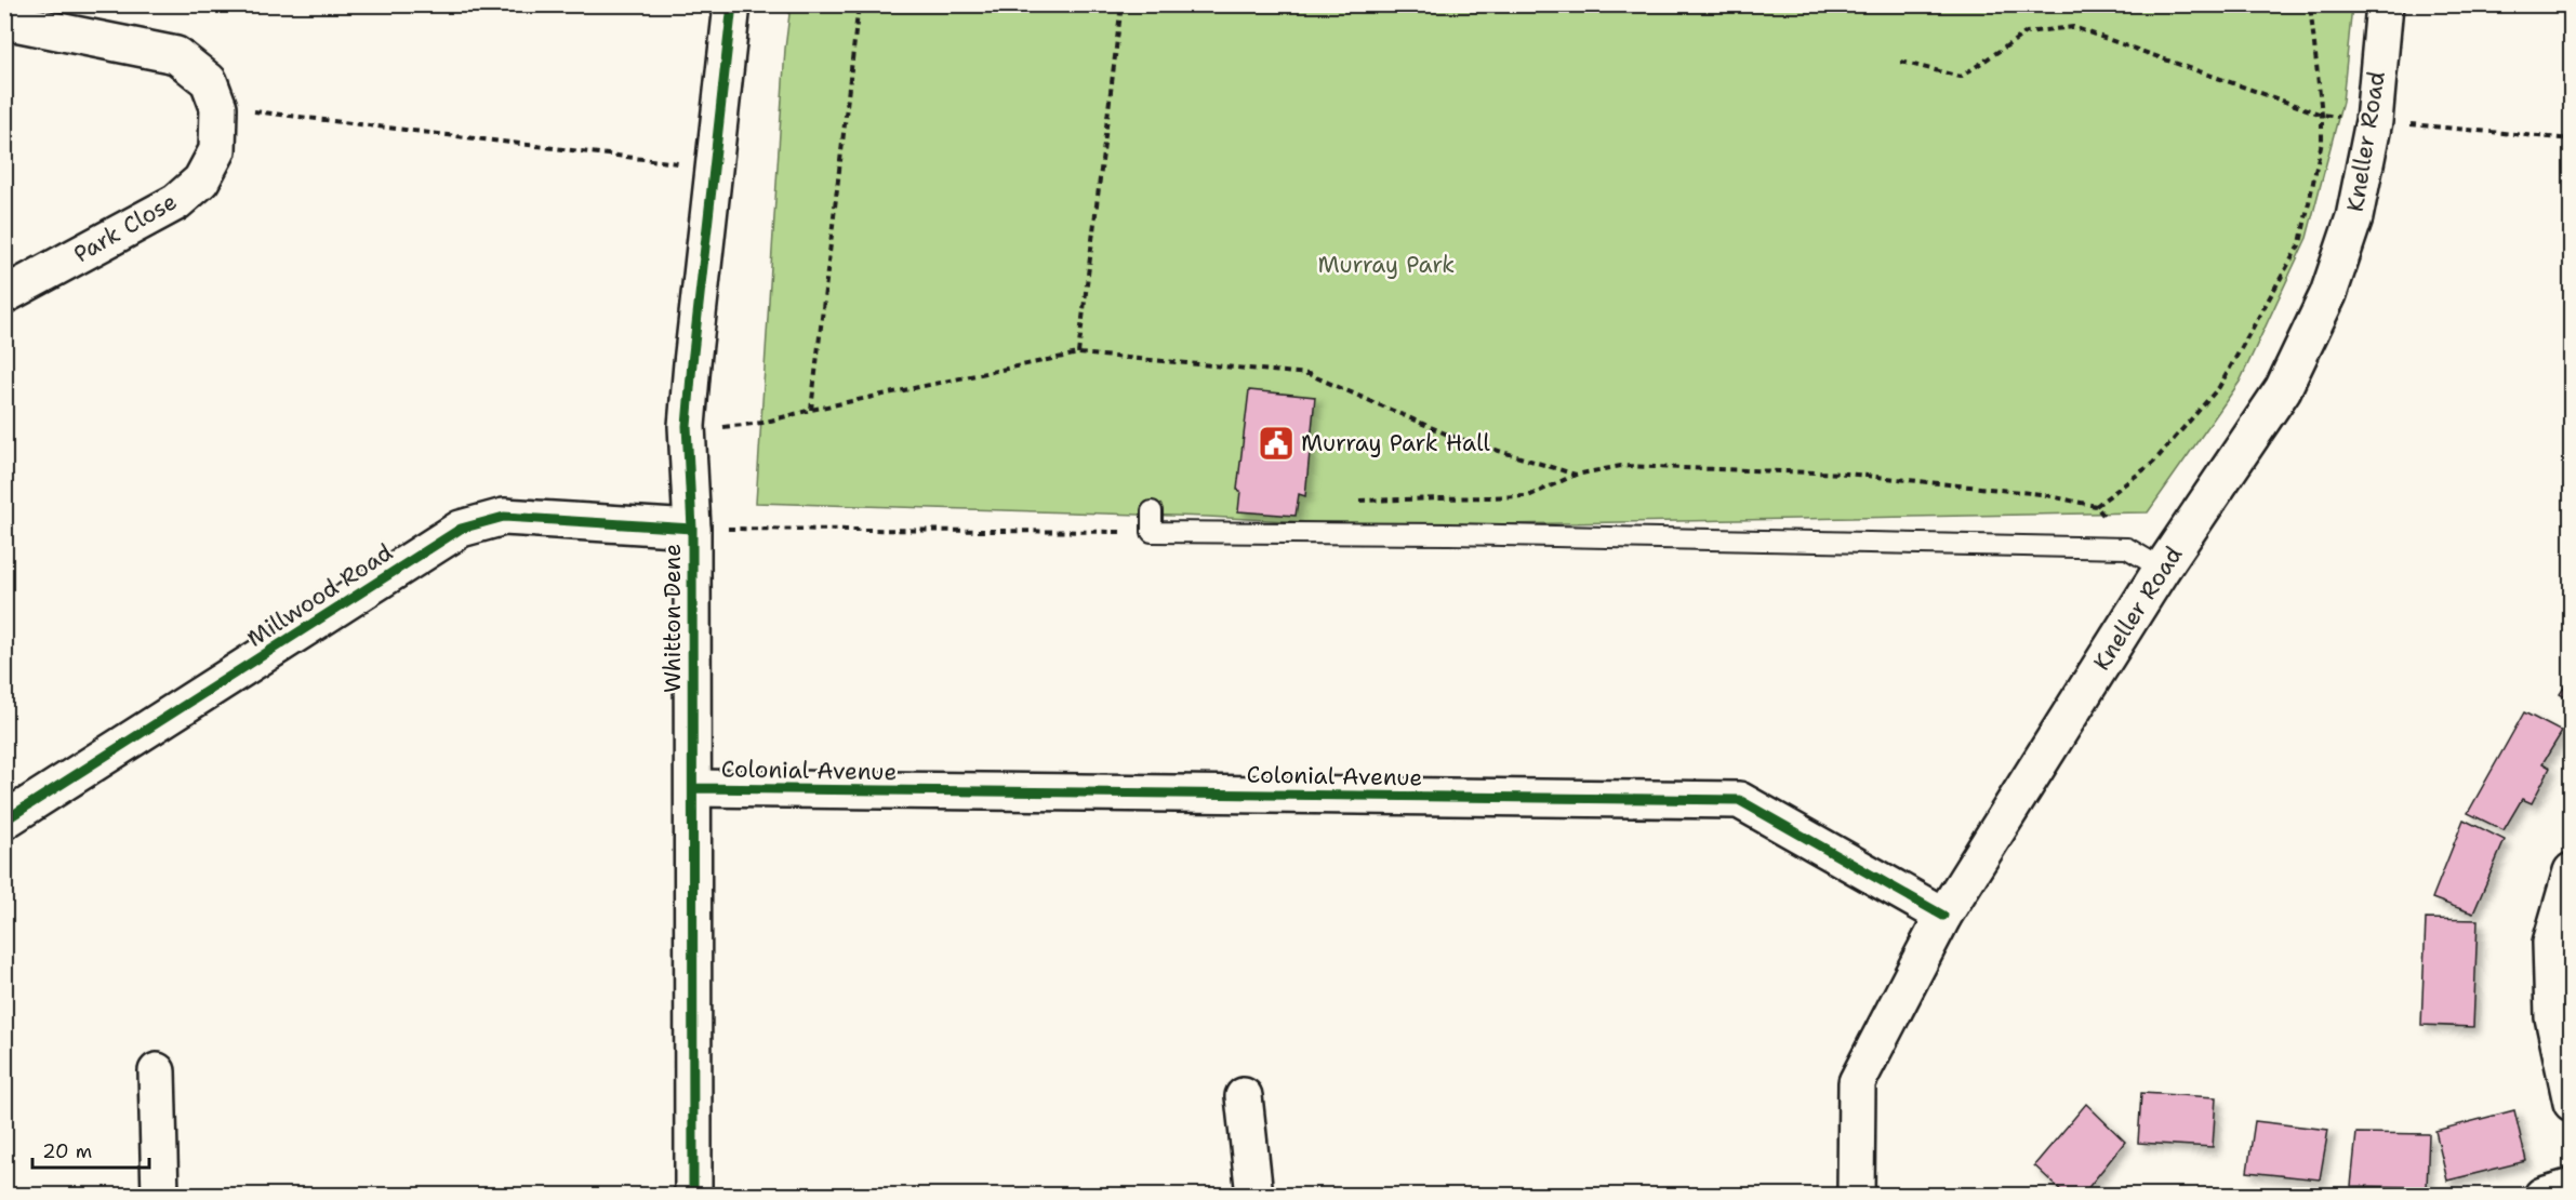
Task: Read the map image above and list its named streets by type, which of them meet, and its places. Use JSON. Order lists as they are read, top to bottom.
{
  "streets": {
    "street": [
      "Kneller Road",
      "Park Close",
      "Millwood Road",
      "Whitton Dene",
      "Colonial Avenue"
    ]
  },
  "crossings": [
    ["Kneller Road", "Colonial Avenue"],
    ["Millwood Road", "Whitton Dene"],
    ["Whitton Dene", "Colonial Avenue"]
  ],
  "parks": ["Murray Park"],
  "places": {
    "public building": ["Murray Park Hall"]
  },
  "scale_bar": "20 m"
}
